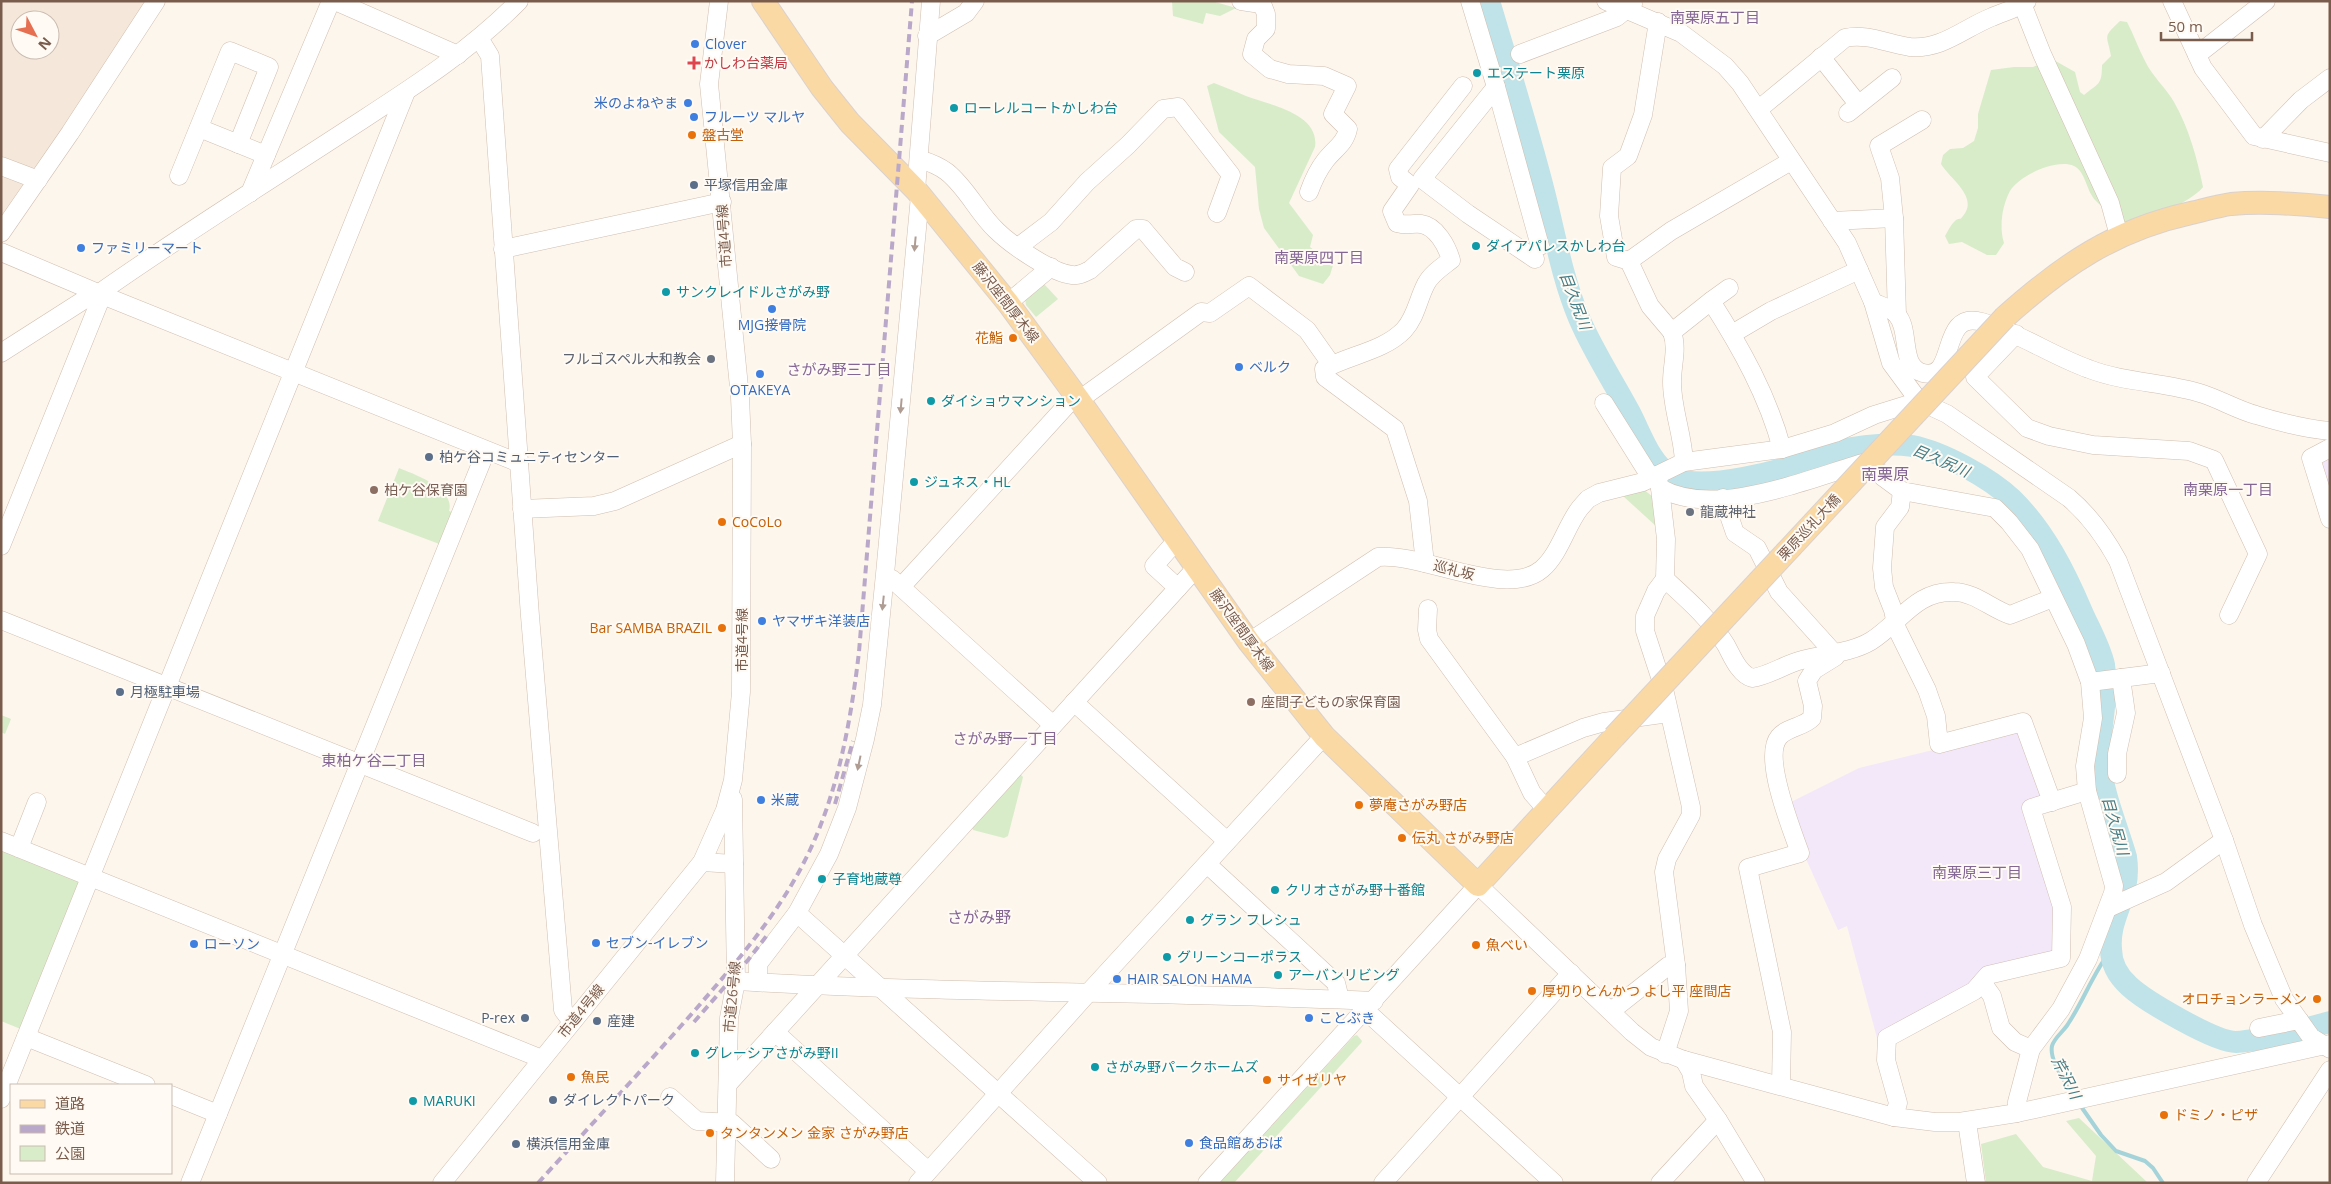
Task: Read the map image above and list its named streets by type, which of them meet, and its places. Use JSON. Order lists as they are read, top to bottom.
{
  "streets": {
    "main road": ["藤沢座間厚木線", "栗原巡礼大橋"],
    "street": ["市道4号線", "巡礼坂", "市道26号線"]
  },
  "crossings": [
    ["市道4号線", "市道26号線"],
    ["藤沢座間厚木線", "巡礼坂"]
  ],
  "districts": [
    "南栗原五丁目",
    "南栗原四丁目",
    "さがみ野三丁目",
    "南栗原",
    "南栗原一丁目",
    "さがみ野一丁目",
    "東柏ケ谷二丁目",
    "南栗原三丁目",
    "さがみ野"
  ],
  "water": ["目久尻川", "芹沢川"],
  "places": {
    "other": [
      "Clover",
      "エステート栗原",
      "米のよねやま",
      "ローレルコートかしわ台",
      "フルーツ マルヤ",
      "盤古堂",
      "平塚信用金庫",
      "ダイアパレスかしわ台",
      "ファミリーマート",
      "サンクレイドルさがみ野",
      "MJG接骨院",
      "花鮨",
      "フルゴスペル大和教会",
      "ベルク",
      "OTAKEYA",
      "ダイショウマンション",
      "柏ケ谷コミュニティセンター",
      "ジュネス・HL",
      "柏ケ谷保育園",
      "龍蔵神社",
      "CoCoLo",
      "ヤマザキ洋装店",
      "Bar SAMBA BRAZIL",
      "月極駐車場",
      "座間子どもの家保育園",
      "米蔵",
      "夢庵さがみ野店",
      "伝丸 さがみ野店",
      "子育地蔵尊",
      "クリオさがみ野十番館",
      "グラン フレシュ",
      "セブン-イレブン",
      "ローソン",
      "魚べい",
      "グリーンコーポラス",
      "アーバンリビング",
      "HAIR SALON HAMA",
      "厚切りとんかつ よし平 座間店",
      "オロチョンラーメン",
      "P-rex",
      "ことぶき",
      "産建",
      "グレーシアさがみ野II",
      "さがみ野パークホームズ",
      "魚民",
      "サイゼリヤ",
      "ダイレクトパーク",
      "MARUKI",
      "ドミノ・ピザ",
      "タンタンメン 金家 さがみ野店",
      "食品館あおば",
      "横浜信用金庫"
    ],
    "health": ["かしわ台薬局"]
  },
  "legend": ["道路", "鉄道", "公園"],
  "scale_bar": "50 m",
  "north": "bottom right"
}
